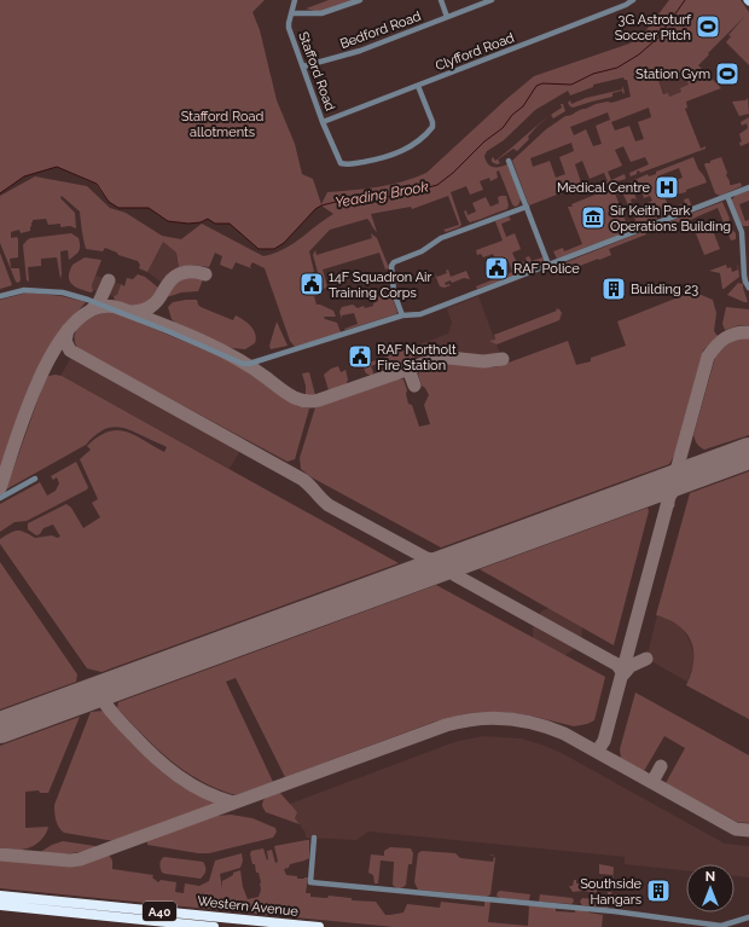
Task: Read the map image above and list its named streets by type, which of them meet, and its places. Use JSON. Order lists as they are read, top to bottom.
{
  "streets": {
    "highway": ["Western Avenue", "A40"],
    "street": ["Bedford Road", "Clyfford Road", "Stafford Road"]
  },
  "crossings": [
    ["Bedford Road", "Stafford Road"],
    ["Clyfford Road", "Stafford Road"]
  ],
  "water": ["Yeading Brook"],
  "parks": ["Stafford Road allotments"],
  "places": {
    "sports": ["3G Astroturf Soccer Pitch", "Station Gym"],
    "hospital": ["Medical Centre"],
    "museum": ["Sir Keith Park Operations Building"],
    "public building": ["RAF Police", "14F Squadron Air Training Corps", "RAF Northolt Fire Station"],
    "building": ["Building 23", "Southside Hangars"]
  },
  "north": "top"
}
